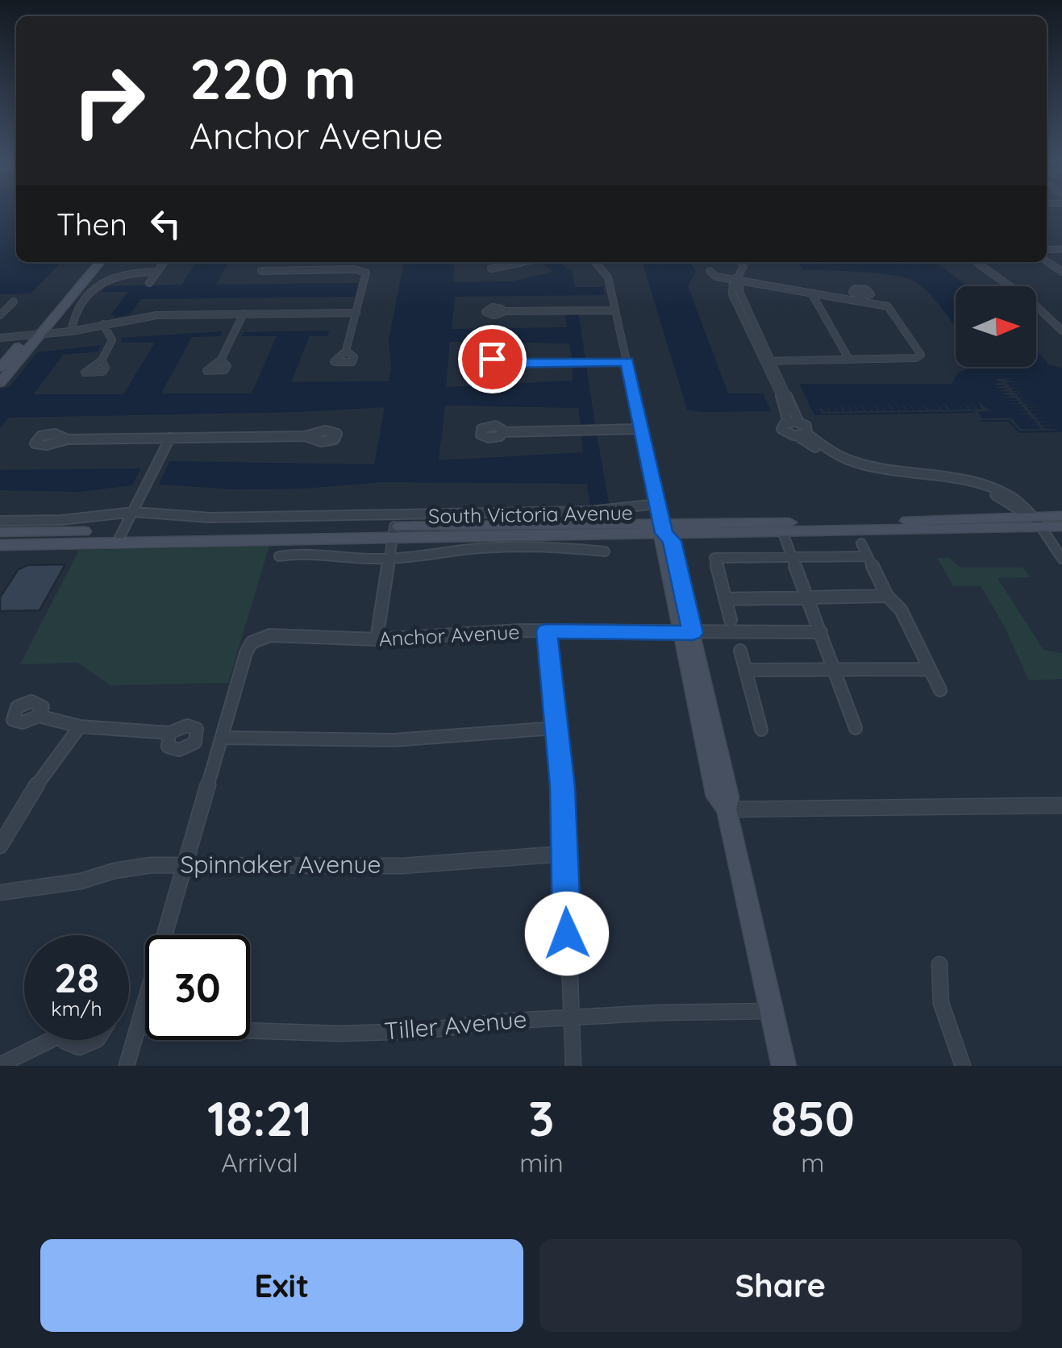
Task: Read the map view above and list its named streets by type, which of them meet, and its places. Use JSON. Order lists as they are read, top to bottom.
{
  "streets": {
    "main road": ["South Victoria Avenue"],
    "street": ["Anchor Avenue", "Spinnaker Avenue", "Tiller Avenue"]
  },
  "north": "right",
  "page": {
    "turn": ["220 m", "Anchor Avenue"],
    "then": "Then",
    "speed": "28 km/h",
    "limit": "30",
    "eta": [
      "18:21",
      "Arrival",
      "3",
      "min",
      "850",
      "m"
    ],
    "buttons": ["Exit", "Share"]
  }
}
